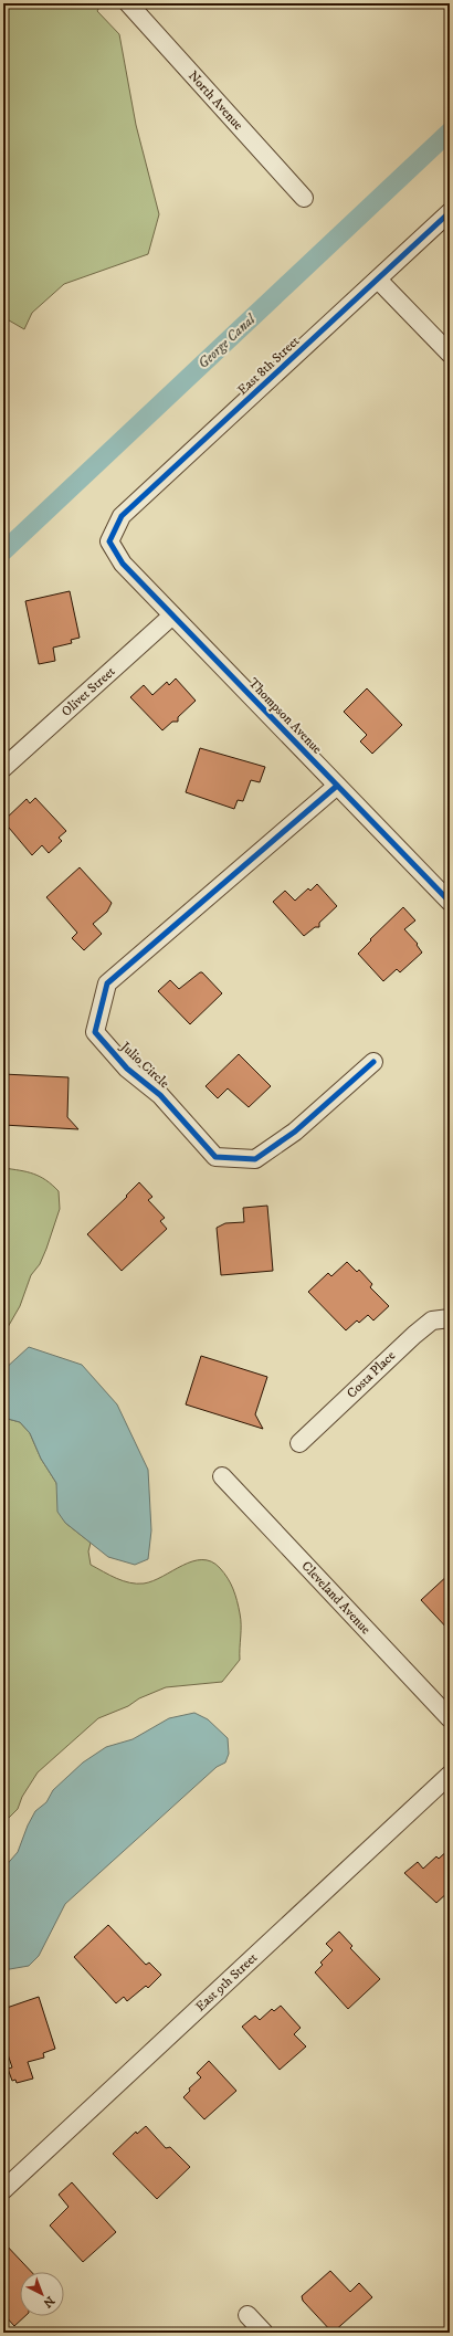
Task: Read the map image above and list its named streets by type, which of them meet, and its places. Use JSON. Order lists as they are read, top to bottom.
{
  "streets": {
    "street": [
      "North Avenue",
      "East 8th Street",
      "Olivet Street",
      "Thompson Avenue",
      "Julio Circle",
      "Costa Place",
      "Cleveland Avenue",
      "East 9th Street"
    ]
  },
  "crossings": [
    ["East 8th Street", "Thompson Avenue"],
    ["Olivet Street", "Thompson Avenue"],
    ["Thompson Avenue", "Julio Circle"]
  ],
  "water": ["George Canal"],
  "north": "bottom right"
}
